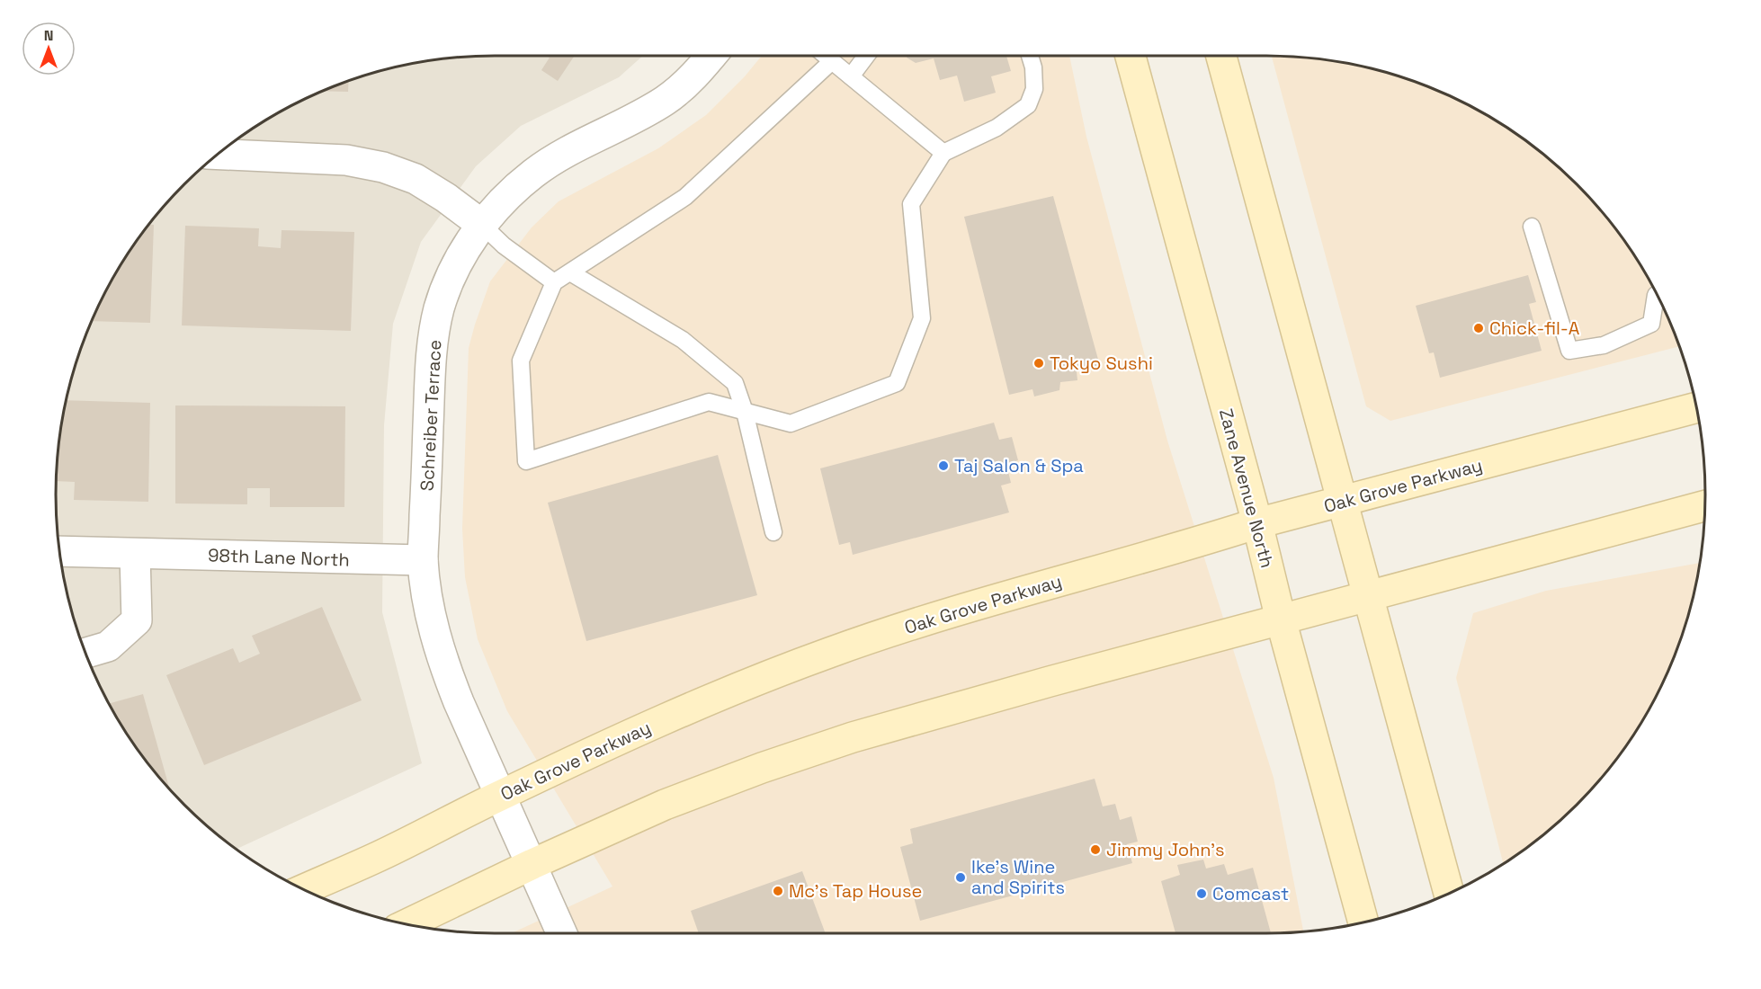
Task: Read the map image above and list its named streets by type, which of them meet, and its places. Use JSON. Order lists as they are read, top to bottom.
{
  "streets": {
    "street": [
      "Schreiber Terrace",
      "Oak Grove Parkway",
      "Zane Avenue North",
      "98th Lane North"
    ]
  },
  "crossings": [
    ["Schreiber Terrace", "Oak Grove Parkway"],
    ["Schreiber Terrace", "98th Lane North"],
    ["Oak Grove Parkway", "Zane Avenue North"]
  ],
  "places": [
    "Chick-fil-A",
    "Tokyo Sushi",
    "Taj Salon & Spa",
    "Jimmy John's",
    "Ike's Wine and Spirits",
    "Mc's Tap House",
    "Comcast"
  ],
  "north": "top"
}
